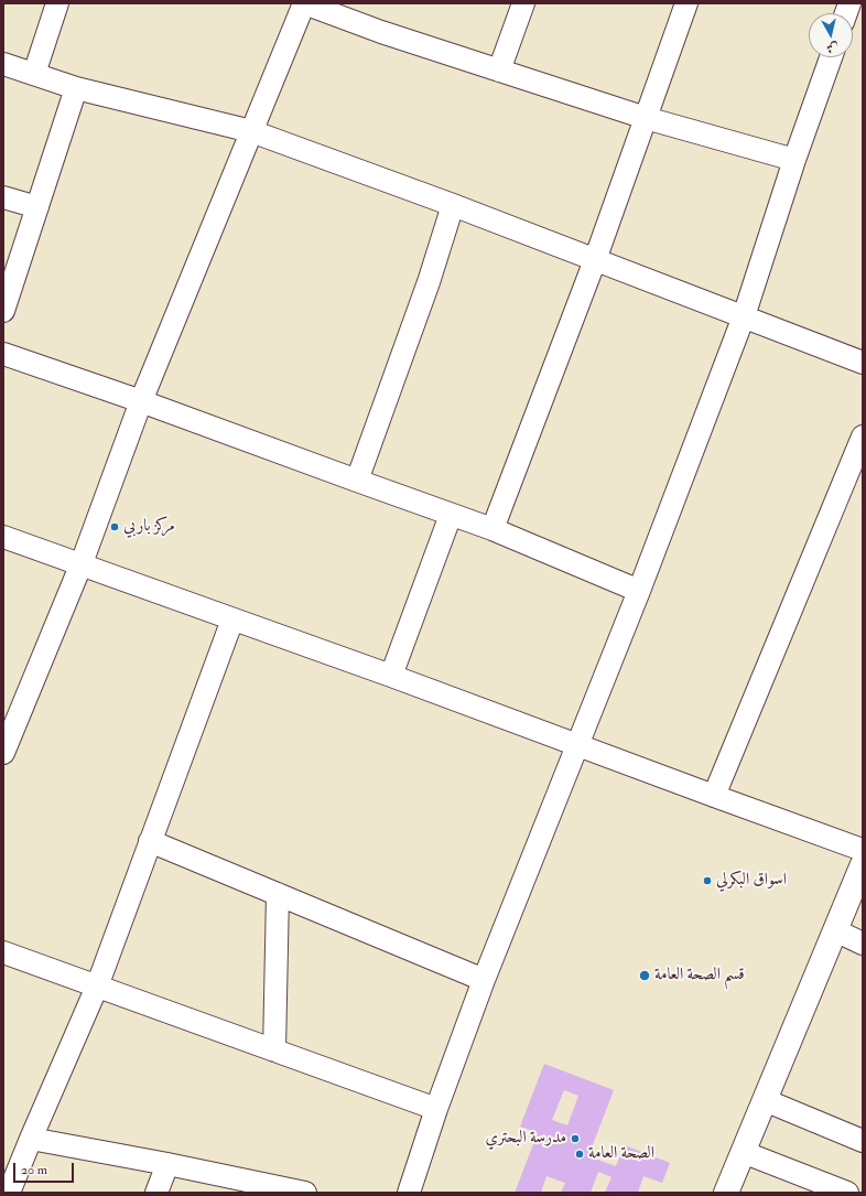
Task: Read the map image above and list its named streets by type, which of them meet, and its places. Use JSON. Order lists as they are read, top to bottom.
{
  "places": [
    "مركز باربي",
    "اسواق البكرلي",
    "قسم الصحة العامة",
    "مدرسة البحتري",
    "الصحة العامة"
  ],
  "scale_bar": "20 m",
  "north": "bottom"
}
